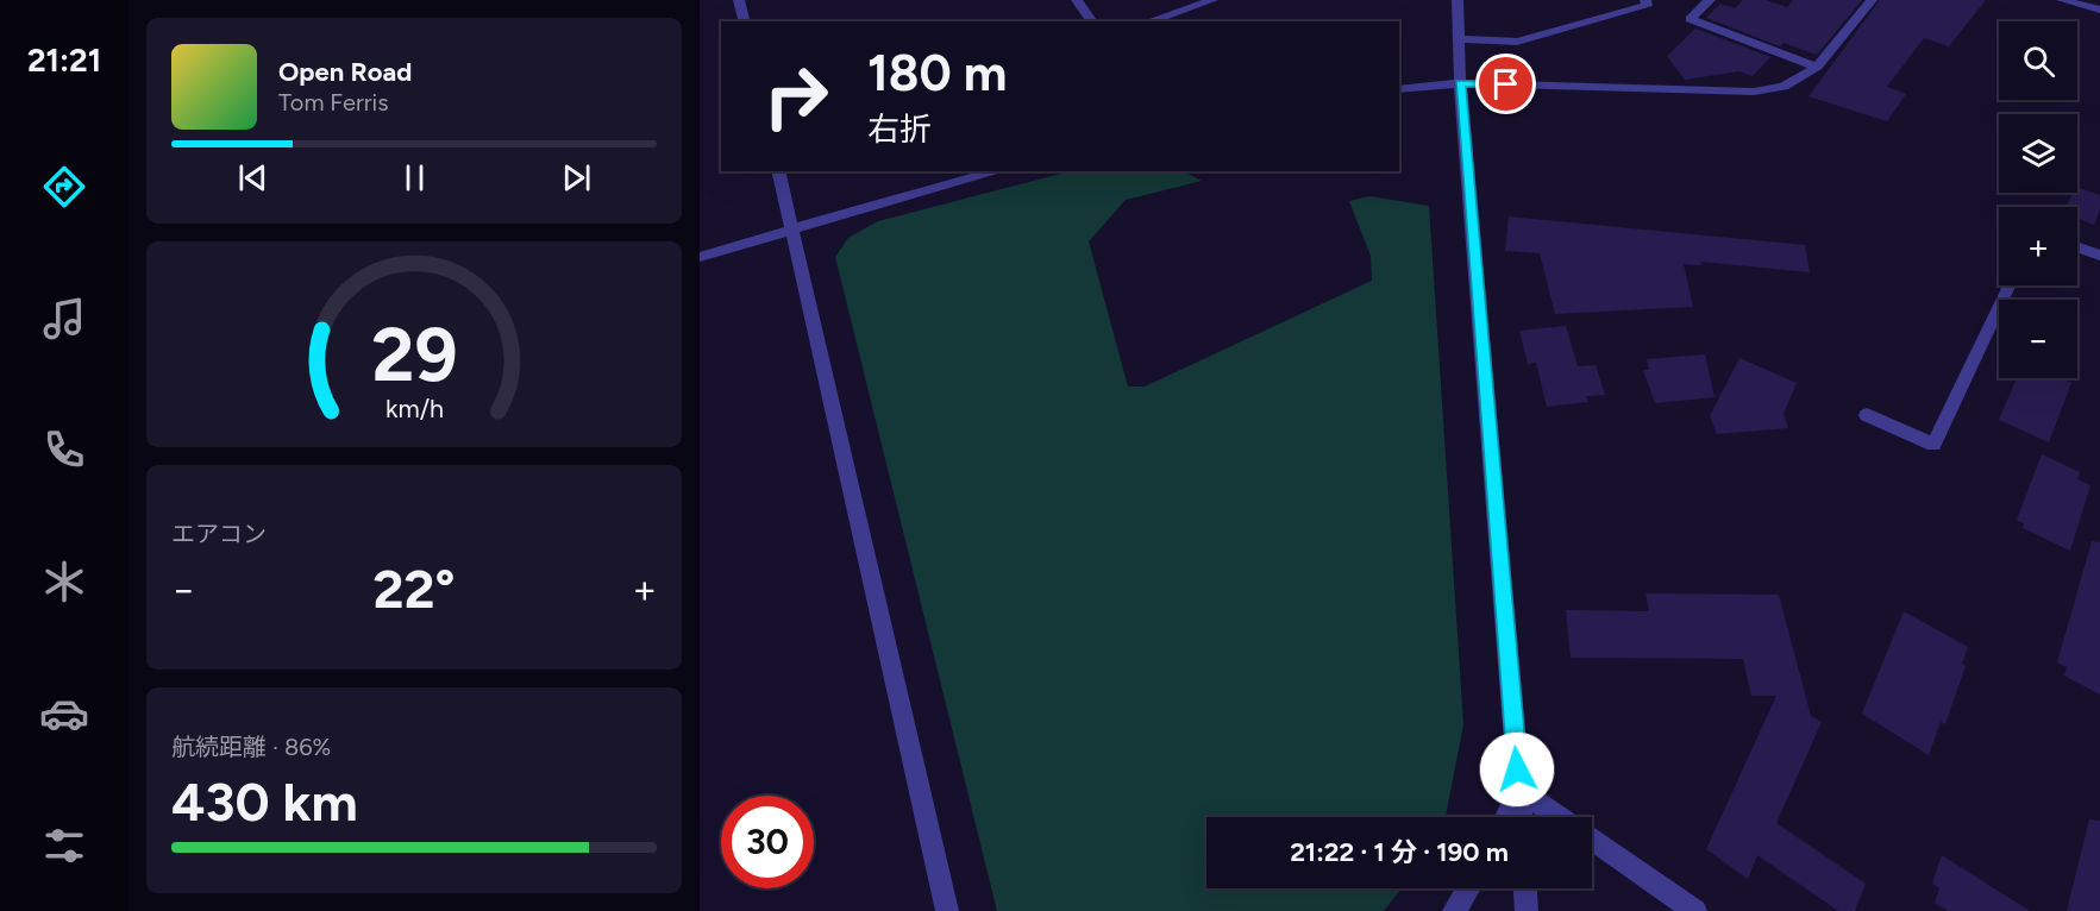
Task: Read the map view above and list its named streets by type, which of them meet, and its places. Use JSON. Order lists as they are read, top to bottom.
{
  "page": {
    "tabs": "21:21",
    "map_buttons": ["+", "−"],
    "turn": ["180 m", "右折"],
    "song": ["Open Road", "Tom Ferris"],
    "tile": [
      "エアコン",
      ["航続距離 · 86%", "430 km"]
    ],
    "heat": ["−", "22°", "+"],
    "limit": "30",
    "trip": "21:22 · 1 分 · 190 m",
    "gauge": ["29", "km/h"]
  }
}
